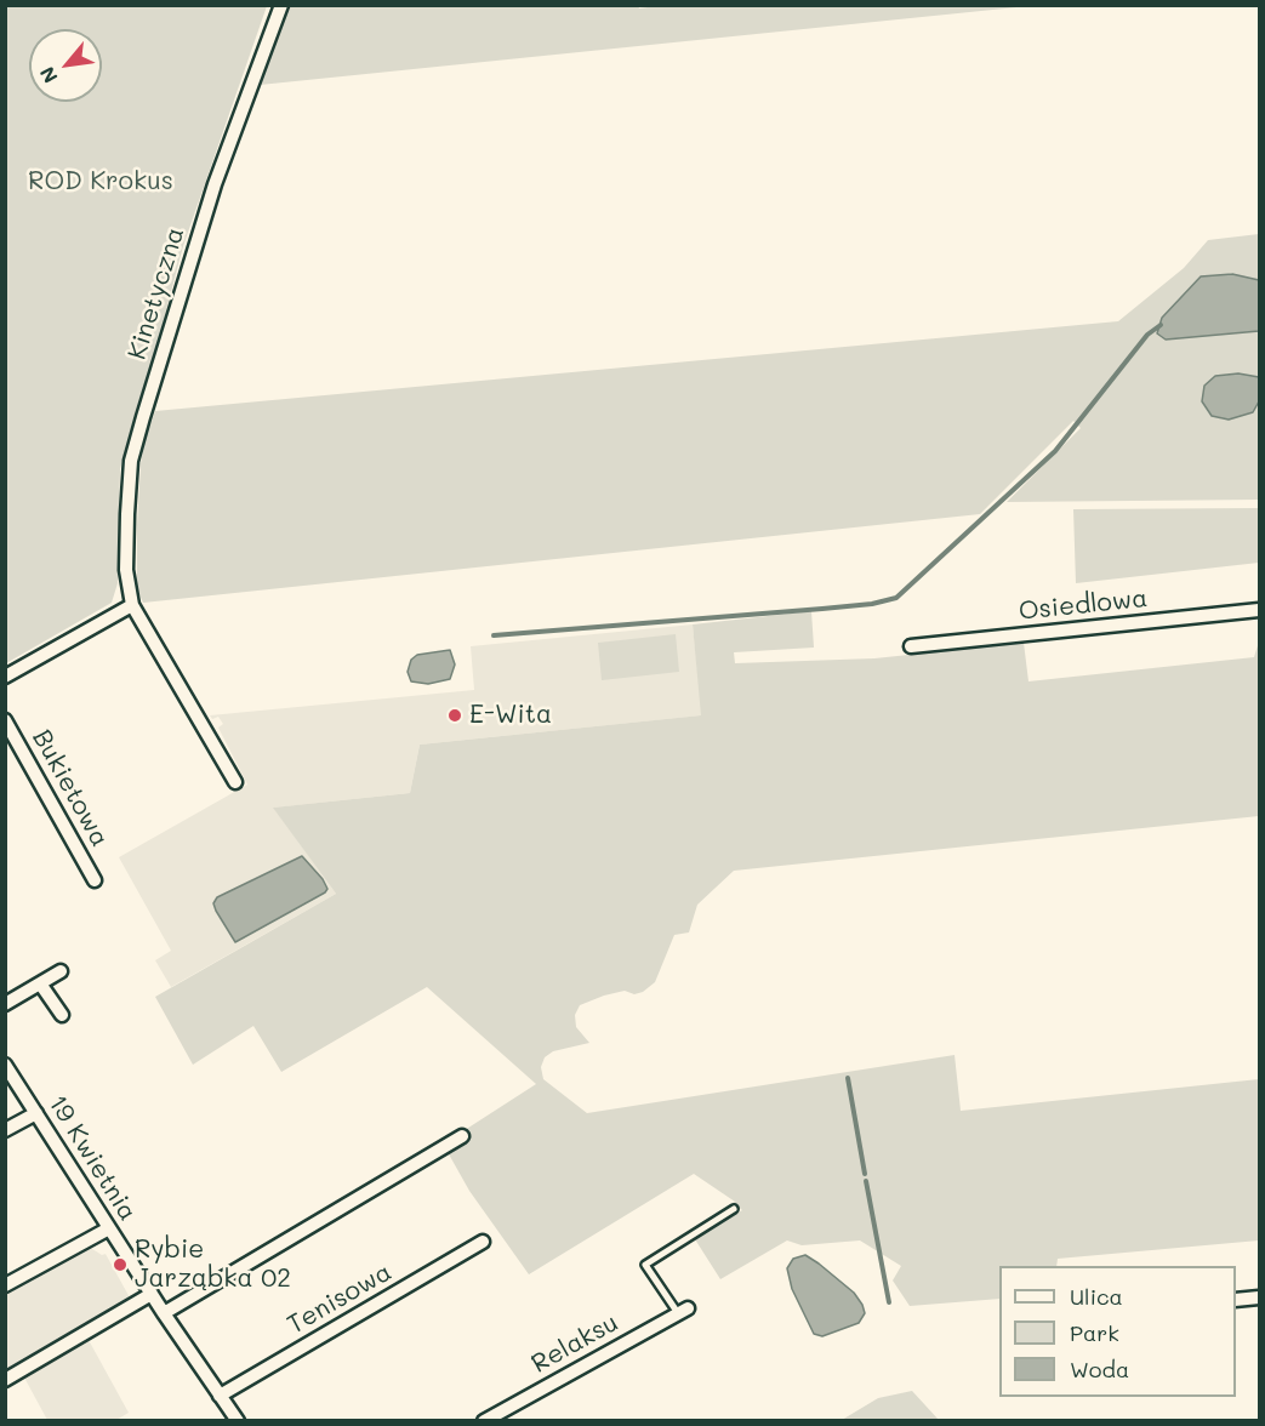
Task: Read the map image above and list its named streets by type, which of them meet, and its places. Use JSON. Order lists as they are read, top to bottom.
{
  "streets": {
    "street": [
      "Kinetyczna",
      "Osiedlowa",
      "Bukietowa",
      "19 Kwietnia",
      "Tenisowa",
      "Relaksu"
    ]
  },
  "crossings": [
    ["19 Kwietnia", "Tenisowa"]
  ],
  "parks": ["ROD Krokus"],
  "places": ["E-Wita", "Rybie Jarząbka 02"],
  "legend": ["Ulica", "Park", "Woda"],
  "north": "bottom left"
}
